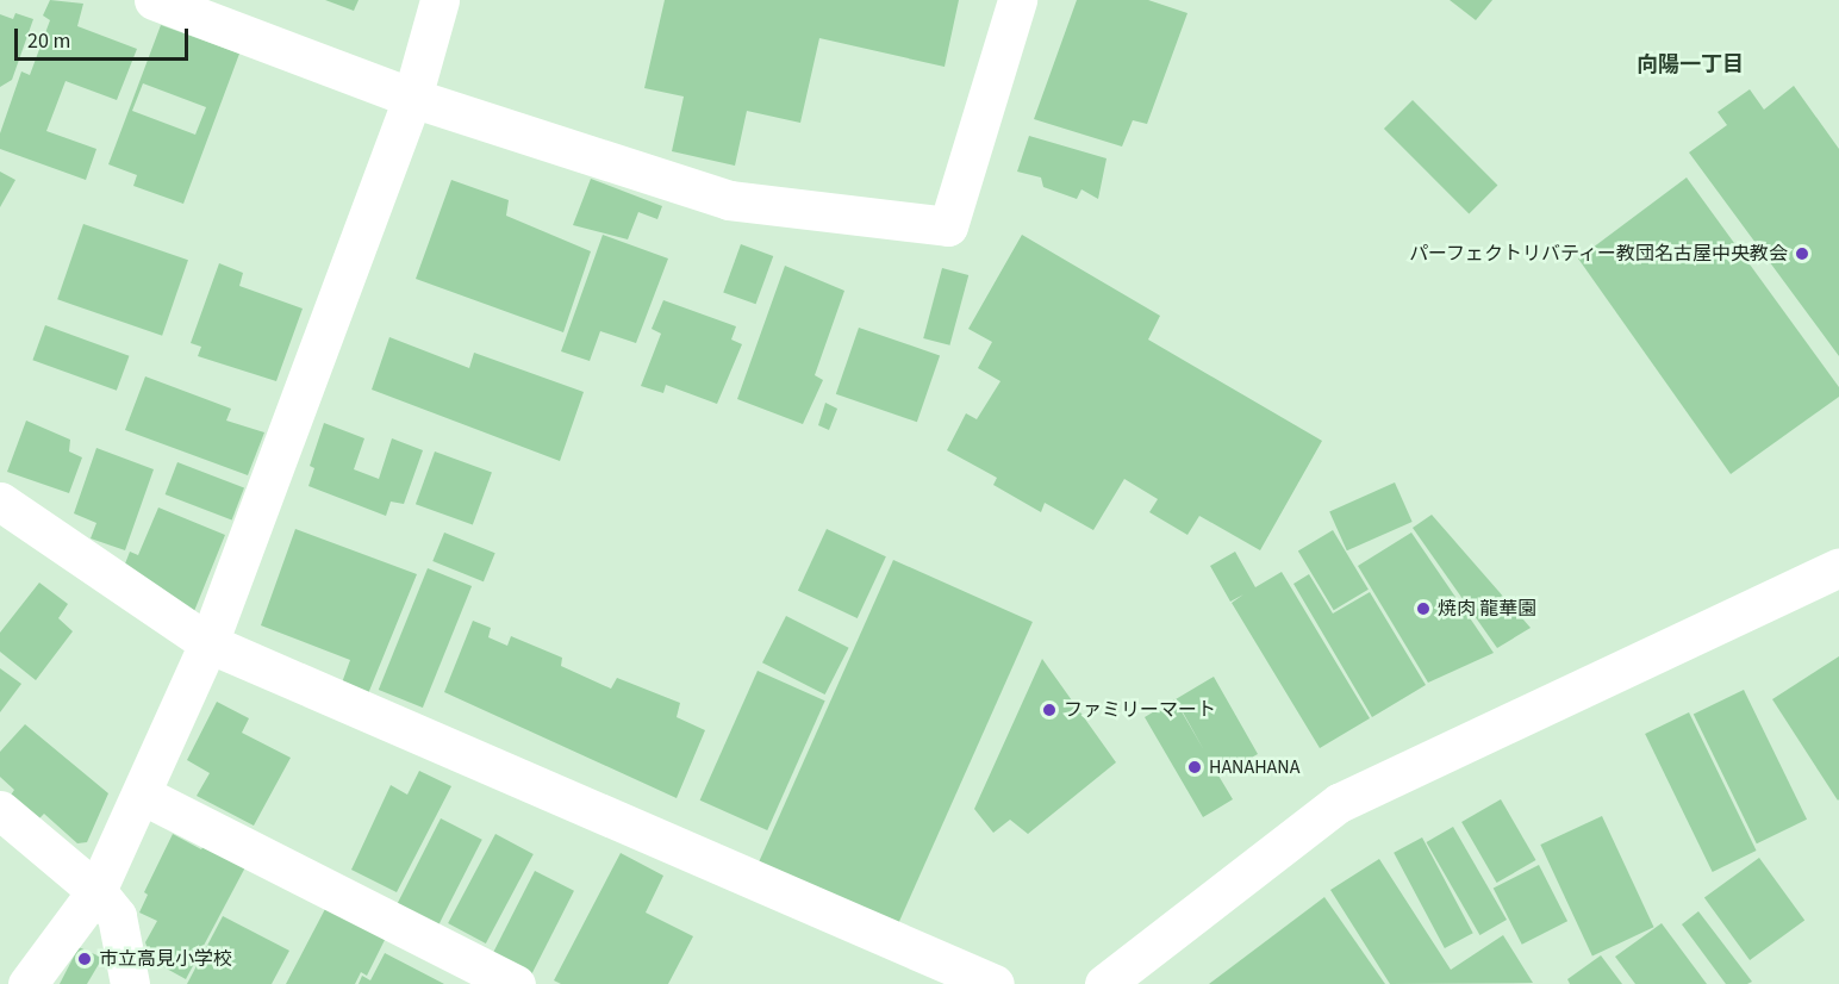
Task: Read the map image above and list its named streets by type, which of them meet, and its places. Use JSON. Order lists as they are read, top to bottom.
{
  "districts": ["向陽一丁目"],
  "places": [
    "パーフェクトリバティー教団名古屋中央教会",
    "焼肉 龍華園",
    "ファミリーマート",
    "HANAHANA",
    "市立高見小学校"
  ],
  "scale_bar": "20 m"
}
